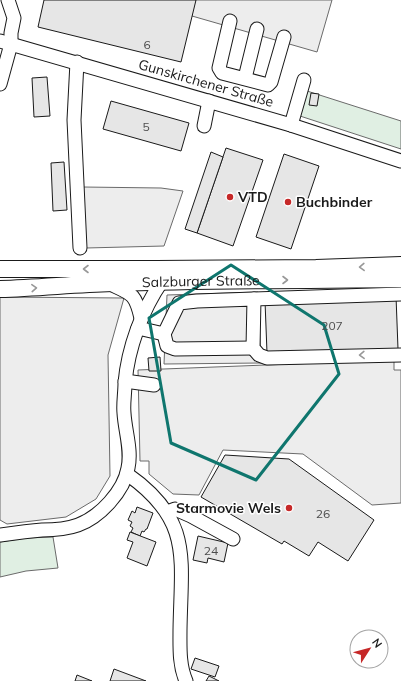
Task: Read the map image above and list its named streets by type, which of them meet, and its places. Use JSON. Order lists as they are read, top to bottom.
{
  "streets": {
    "main road": ["Salzburger Straße"],
    "street": ["Gunskirchener Straße"]
  },
  "places": ["VTD", "Buchbinder", "Starmovie Wels"],
  "house_numbers": [
    "6",
    "5",
    "207",
    "26",
    "24"
  ],
  "north": "top right"
}
